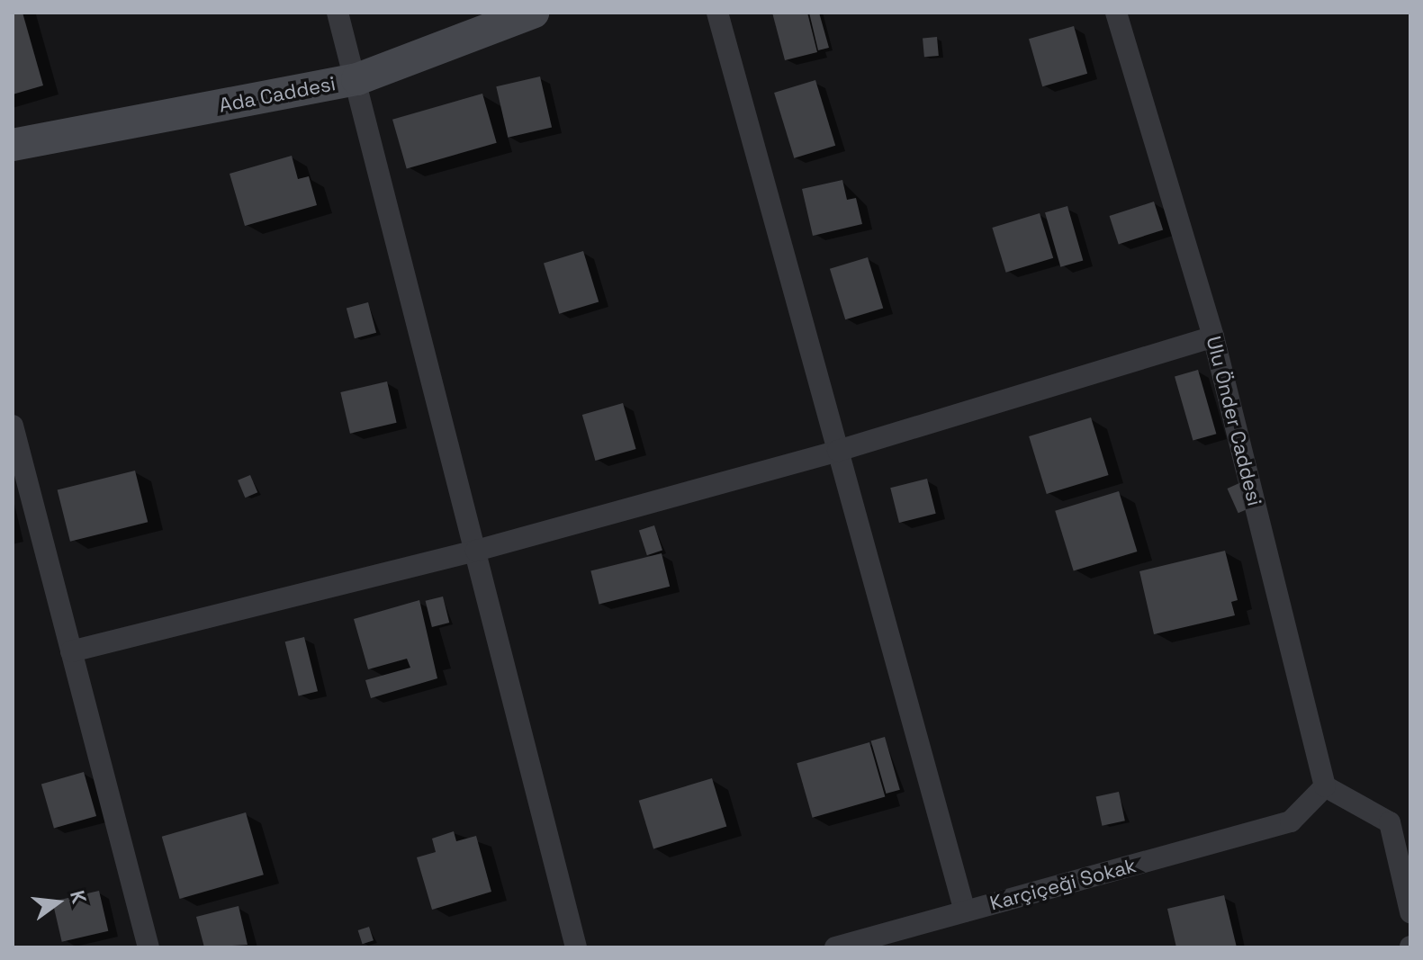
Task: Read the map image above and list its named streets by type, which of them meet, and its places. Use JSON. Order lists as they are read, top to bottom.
{
  "streets": {
    "main road": ["Ada Caddesi"],
    "street": ["Ulu Önder Caddesi", "Karçiçeği Sokak"]
  },
  "crossings": [
    ["Ulu Önder Caddesi", "Karçiçeği Sokak"]
  ],
  "north": "right"
}
